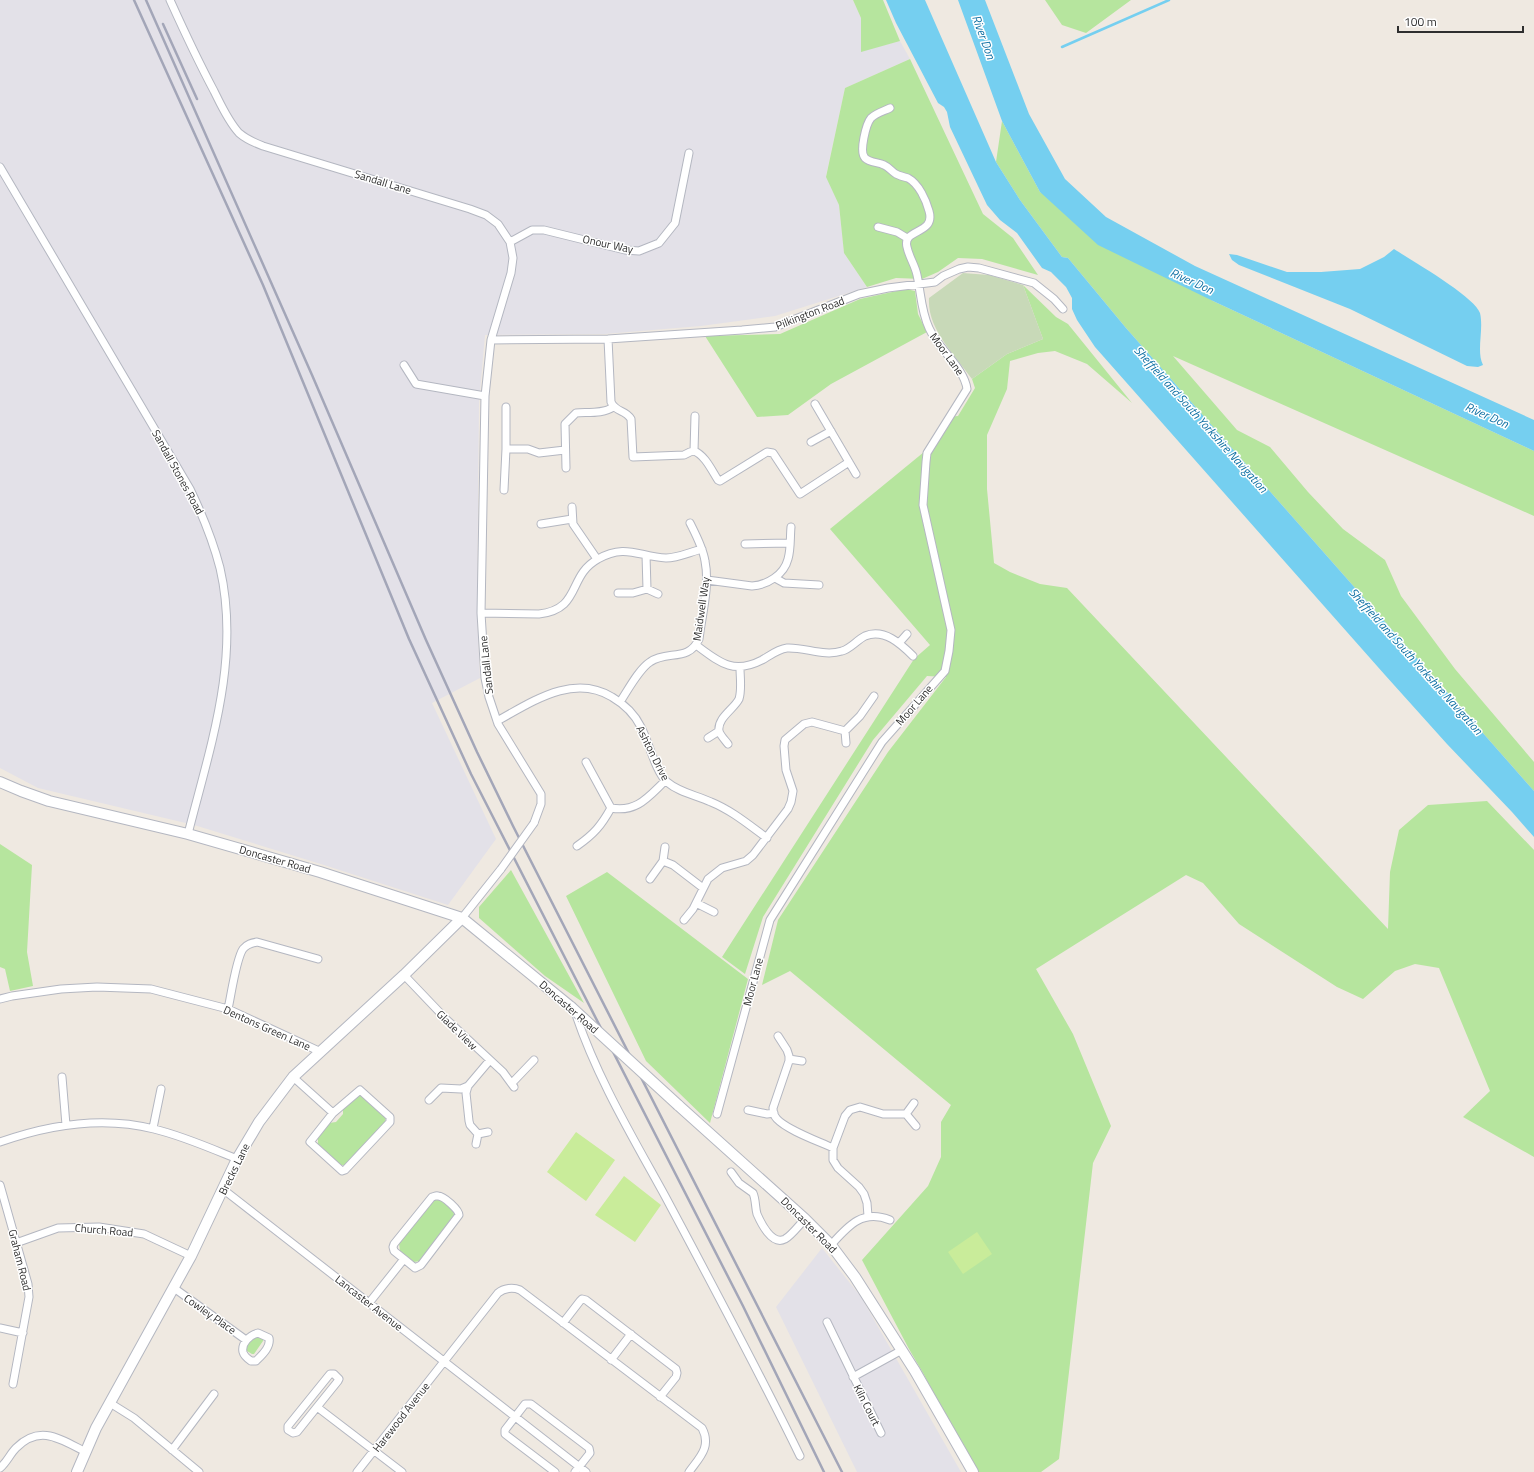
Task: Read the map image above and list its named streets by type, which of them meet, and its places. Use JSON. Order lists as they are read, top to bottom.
{
  "streets": {
    "street": [
      "Sandall Lane",
      "Onour Way",
      "Pilkington Road",
      "Moor Lane",
      "Sandall Stones Road",
      "Maidwell Way",
      "Ashton Drive",
      "Doncaster Road",
      "Dentons Green Lane",
      "Glade View",
      "Brecks Lane",
      "Church Road",
      "Graham Road",
      "Lancaster Avenue",
      "Cowley Place",
      "Kiln Court",
      "Harewood Avenue"
    ]
  },
  "crossings": [
    ["Sandall Lane", "Onour Way"],
    ["Sandall Lane", "Pilkington Road"],
    ["Sandall Lane", "Ashton Drive"],
    ["Sandall Lane", "Doncaster Road"],
    ["Sandall Lane", "Brecks Lane"],
    ["Pilkington Road", "Moor Lane"],
    ["Sandall Stones Road", "Doncaster Road"],
    ["Maidwell Way", "Ashton Drive"],
    ["Doncaster Road", "Brecks Lane"],
    ["Doncaster Road", "Kiln Court"],
    ["Dentons Green Lane", "Brecks Lane"],
    ["Glade View", "Brecks Lane"],
    ["Brecks Lane", "Church Road"],
    ["Brecks Lane", "Lancaster Avenue"],
    ["Brecks Lane", "Cowley Place"],
    ["Church Road", "Graham Road"],
    ["Lancaster Avenue", "Harewood Avenue"]
  ],
  "water": ["River Don", "Sheffield and South Yorkshire Navigation"],
  "scale_bar": "100 m"
}
